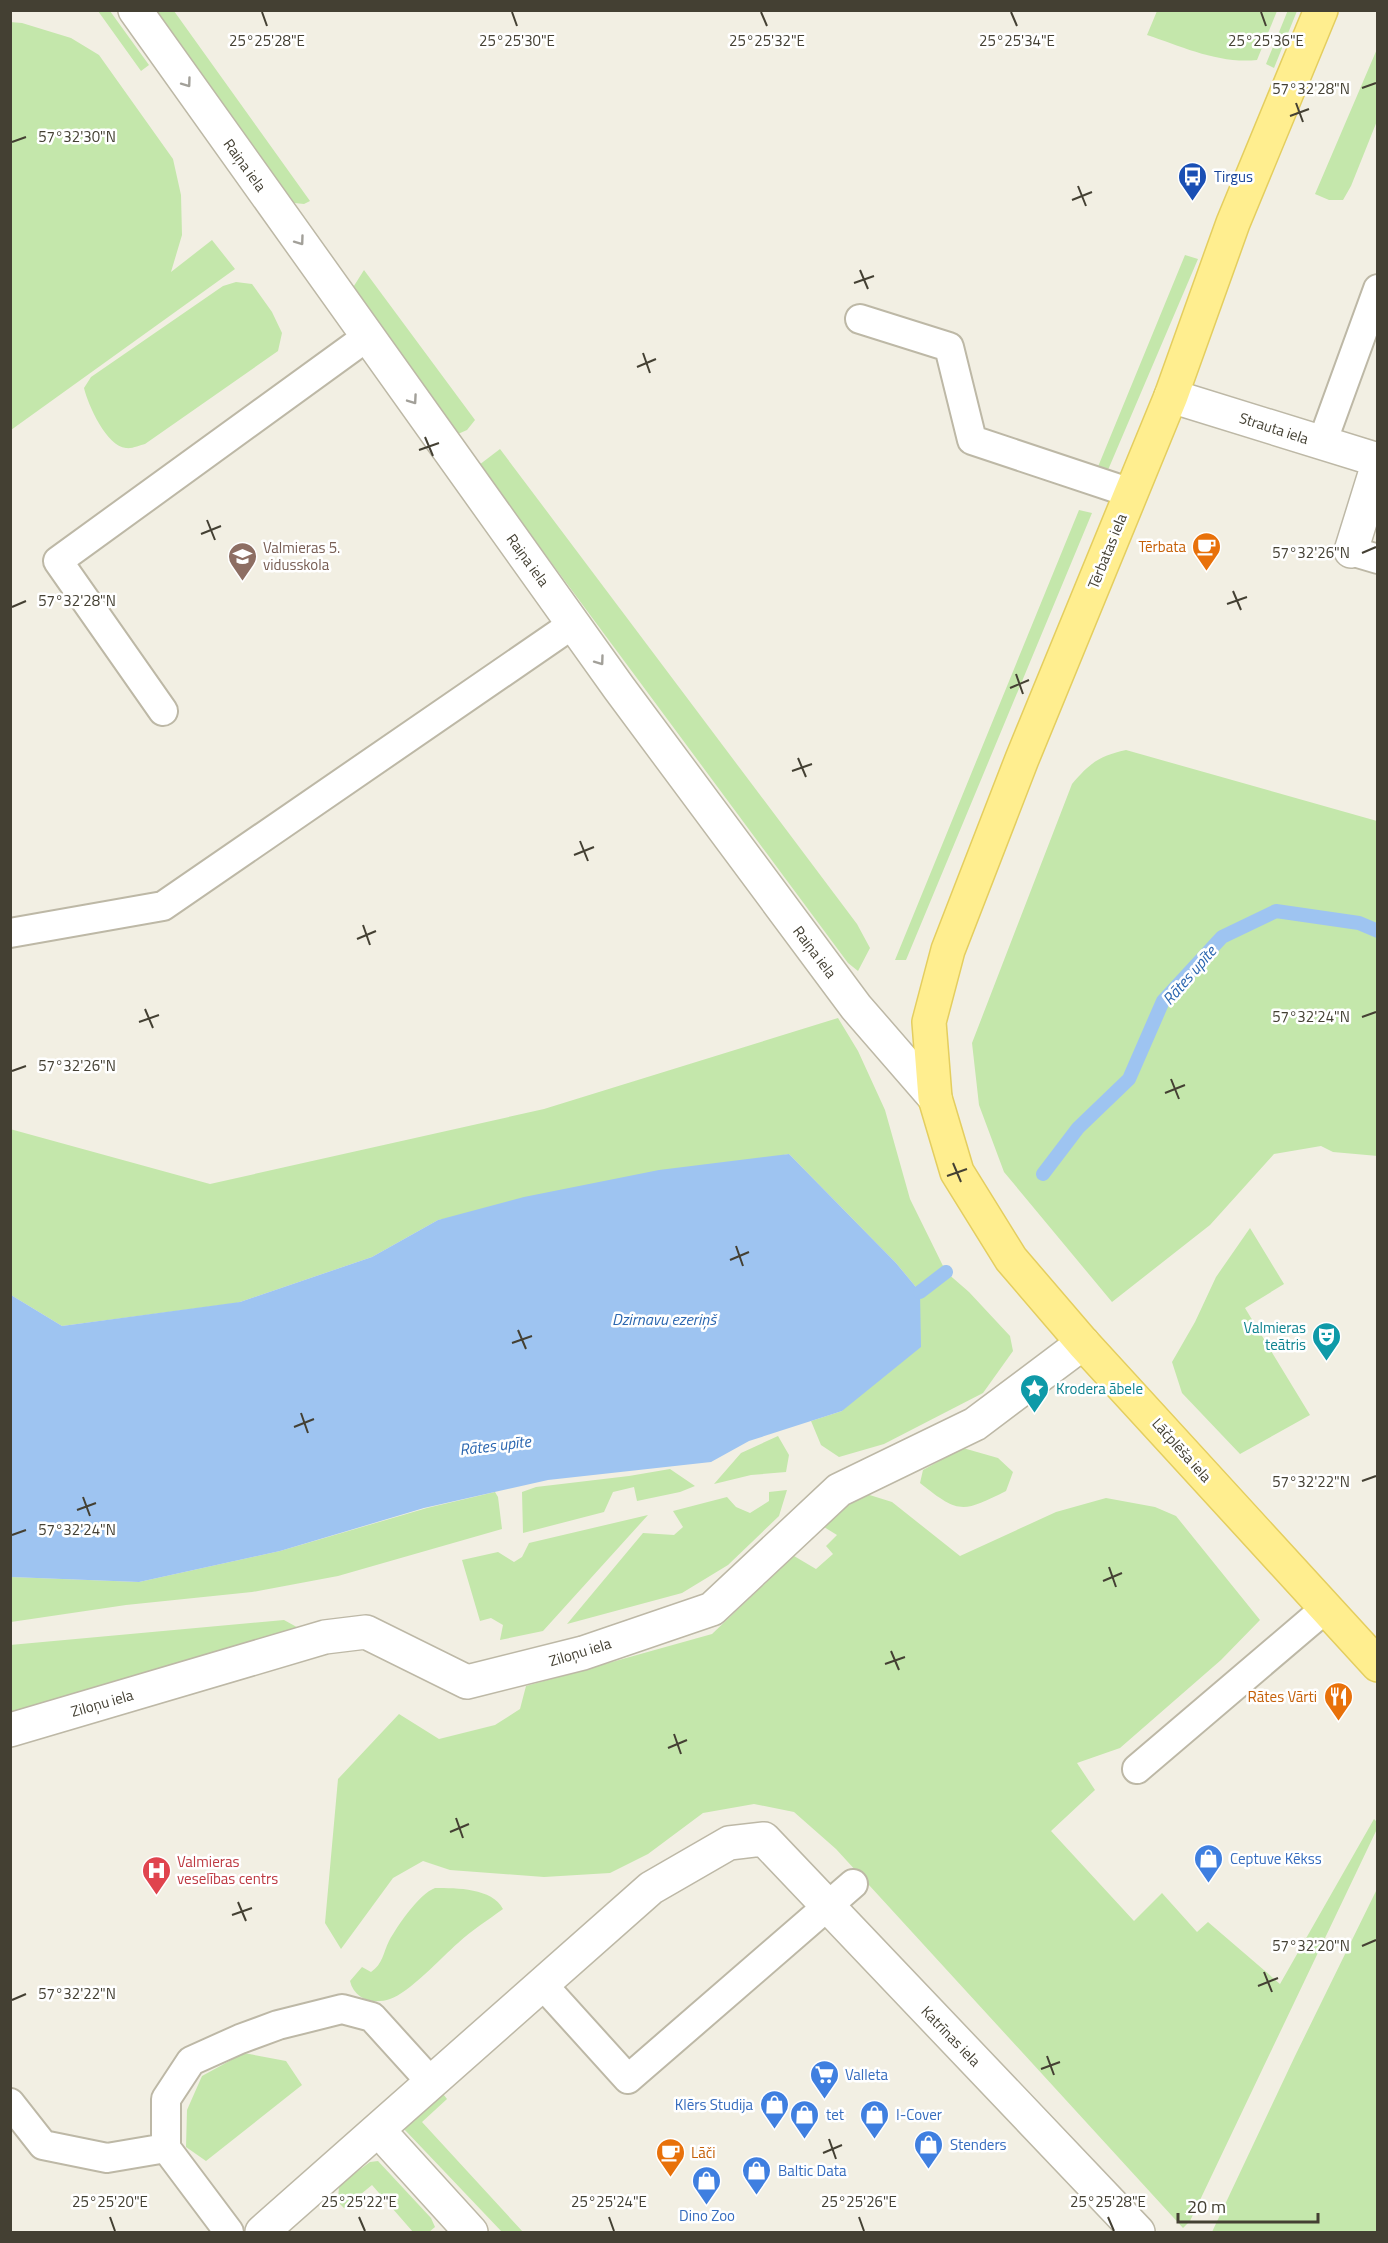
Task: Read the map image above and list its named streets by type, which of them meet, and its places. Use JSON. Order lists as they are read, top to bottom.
{
  "streets": {
    "main road": ["Tērbatas iela", "Lāčplēša iela"],
    "street": [
      "Raiņa iela",
      "Strauta iela",
      "Ziloņu iela",
      "Katrīnas iela"
    ]
  },
  "crossings": [
    ["Raiņa iela", "Tērbatas iela"],
    ["Raiņa iela", "Lāčplēša iela"],
    ["Strauta iela", "Tērbatas iela"],
    ["Tērbatas iela", "Lāčplēša iela"],
    ["Lāčplēša iela", "Ziloņu iela"]
  ],
  "one_way": ["Raiņa iela"],
  "water": ["Rātes upīte", "Dzirnavu ezeriņš"],
  "places": {
    "bus stop": ["Tirgus"],
    "cafe": ["Tērbata", "Lāči"],
    "school or university": ["Valmieras 5. vidusskola"],
    "theatre": ["Valmieras teātris"],
    "place": ["Krodera ābele"],
    "restaurant": ["Rātes Vārti"],
    "shop": [
      "Ceptuve Kēkss",
      "Klērs Studija",
      "tet",
      "I-Cover",
      "Stenders",
      "Baltic Data",
      "Dino Zoo"
    ],
    "hospital": ["Valmieras veselības centrs"],
    "supermarket": ["Valleta"]
  },
  "scale_bar": "20 m",
  "coordinates": [
    "25°25'28\"E",
    "25°25'30\"E",
    "25°25'32\"E",
    "25°25'34\"E",
    "25°25'36\"E",
    "57°32'28\"N",
    "57°32'30\"N",
    "57°32'26\"N",
    "57°32'24\"N",
    "57°32'22\"N",
    "57°32'20\"N",
    "25°25'20\"E",
    "25°25'22\"E",
    "25°25'24\"E",
    "25°25'26\"E"
  ]
}
